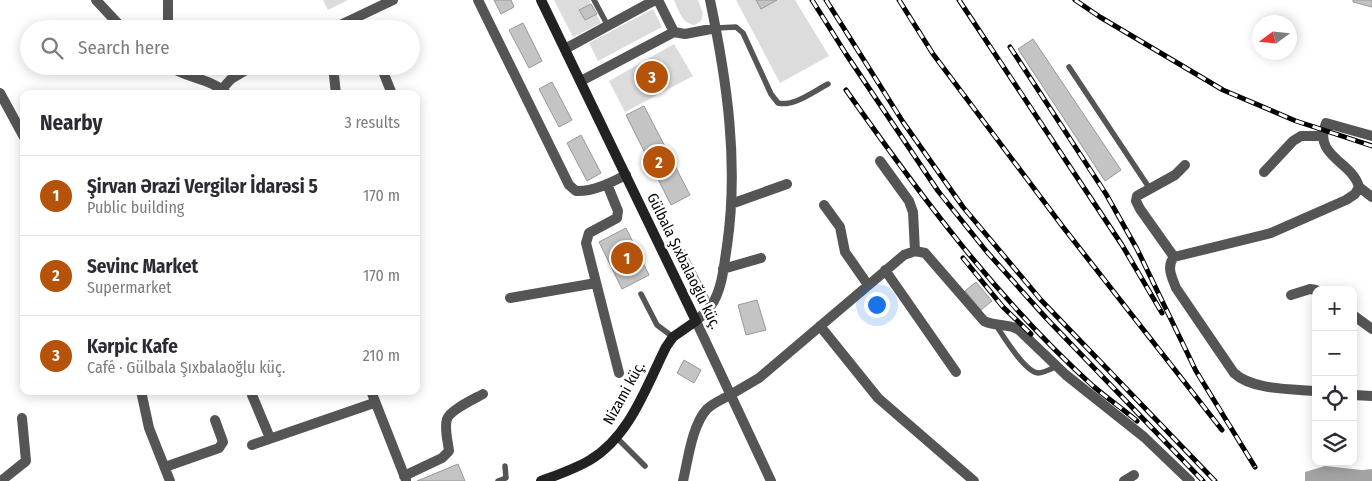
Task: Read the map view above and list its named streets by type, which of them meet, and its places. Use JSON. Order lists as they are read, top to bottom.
{
  "streets": {
    "main road": ["Gülbala Şıxbalaoğlu küç.", "Nizami küç."]
  },
  "crossings": [
    ["Gülbala Şıxbalaoğlu küç.", "Nizami küç."]
  ],
  "north": "left",
  "page": {
    "search": "Search here",
    "pins": ["3", "2", "1"],
    "heading": ["Nearby", "3 results"],
    "list": [
      {
        "mark": "1",
        "name": "Şirvan Ərazi Vergilər İdarəsi 5",
        "note": "Public building",
        "value": "170 m"
      },
      {
        "mark": "2",
        "name": "Sevinc Market",
        "note": "Supermarket",
        "value": "170 m"
      },
      {
        "mark": "3",
        "name": "Kərpic Kafe",
        "note": "Café · Gülbala Şıxbalaoğlu küç.",
        "value": "210 m"
      }
    ],
    "map_buttons": ["+", "−"]
  }
}
